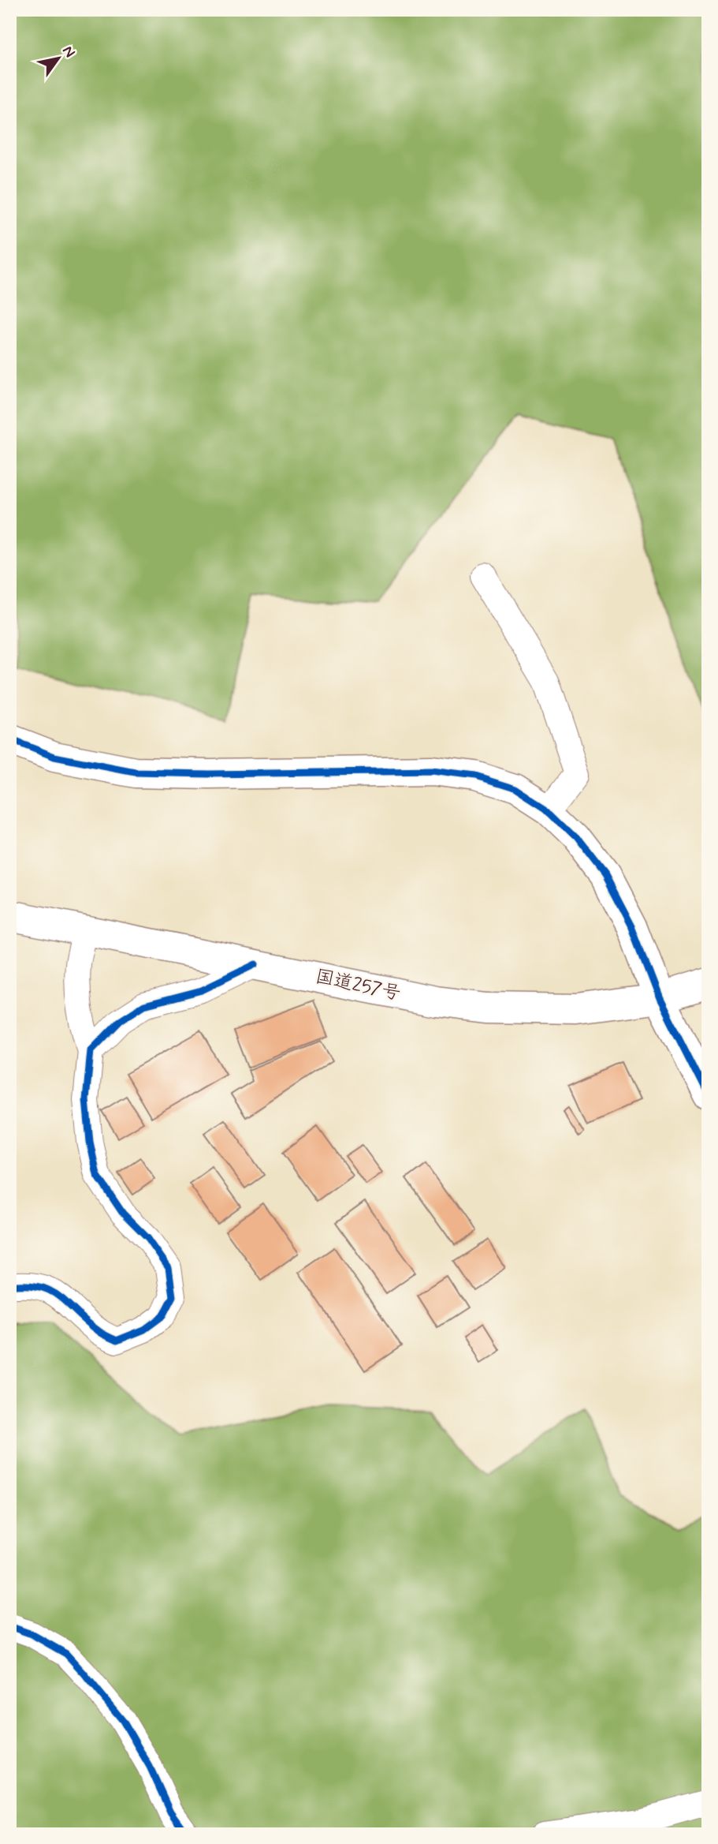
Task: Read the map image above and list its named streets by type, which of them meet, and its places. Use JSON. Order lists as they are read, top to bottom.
{
  "streets": {
    "main road": ["国道257号"]
  },
  "north": "top right"
}
